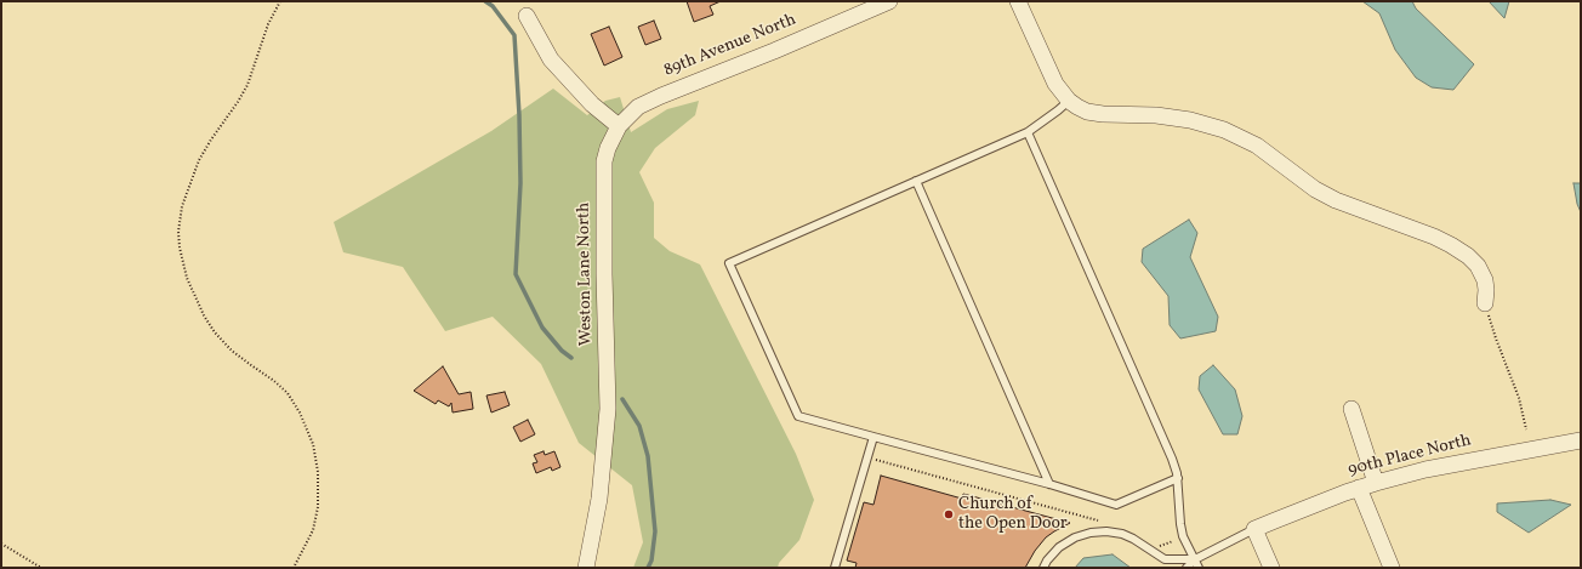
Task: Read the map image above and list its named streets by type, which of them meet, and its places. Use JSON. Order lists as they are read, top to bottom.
{
  "streets": {
    "street": ["89th Avenue North", "Weston Lane North", "90th Place North"]
  },
  "crossings": [
    ["89th Avenue North", "Weston Lane North"]
  ],
  "places": ["Church of the Open Door"]
}
